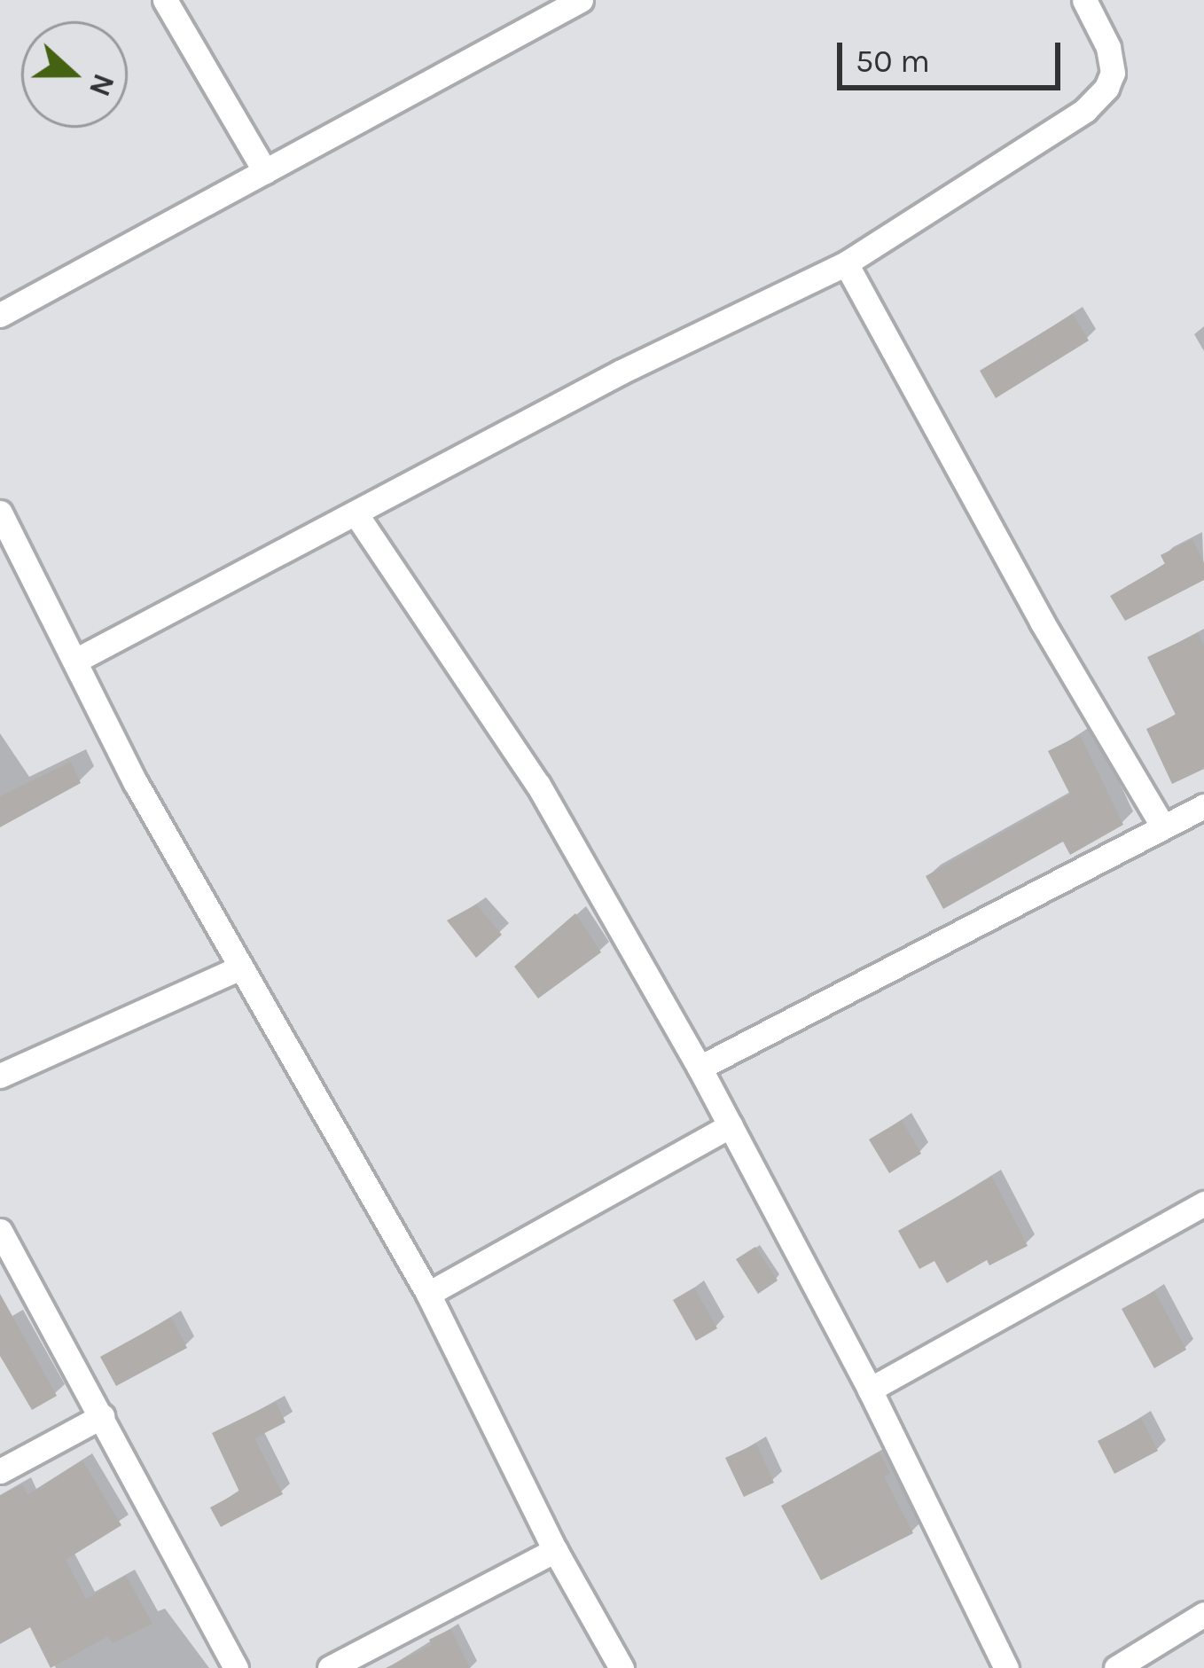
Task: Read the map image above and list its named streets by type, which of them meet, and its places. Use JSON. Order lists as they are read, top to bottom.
{
  "scale_bar": "50 m",
  "north": "right"
}
